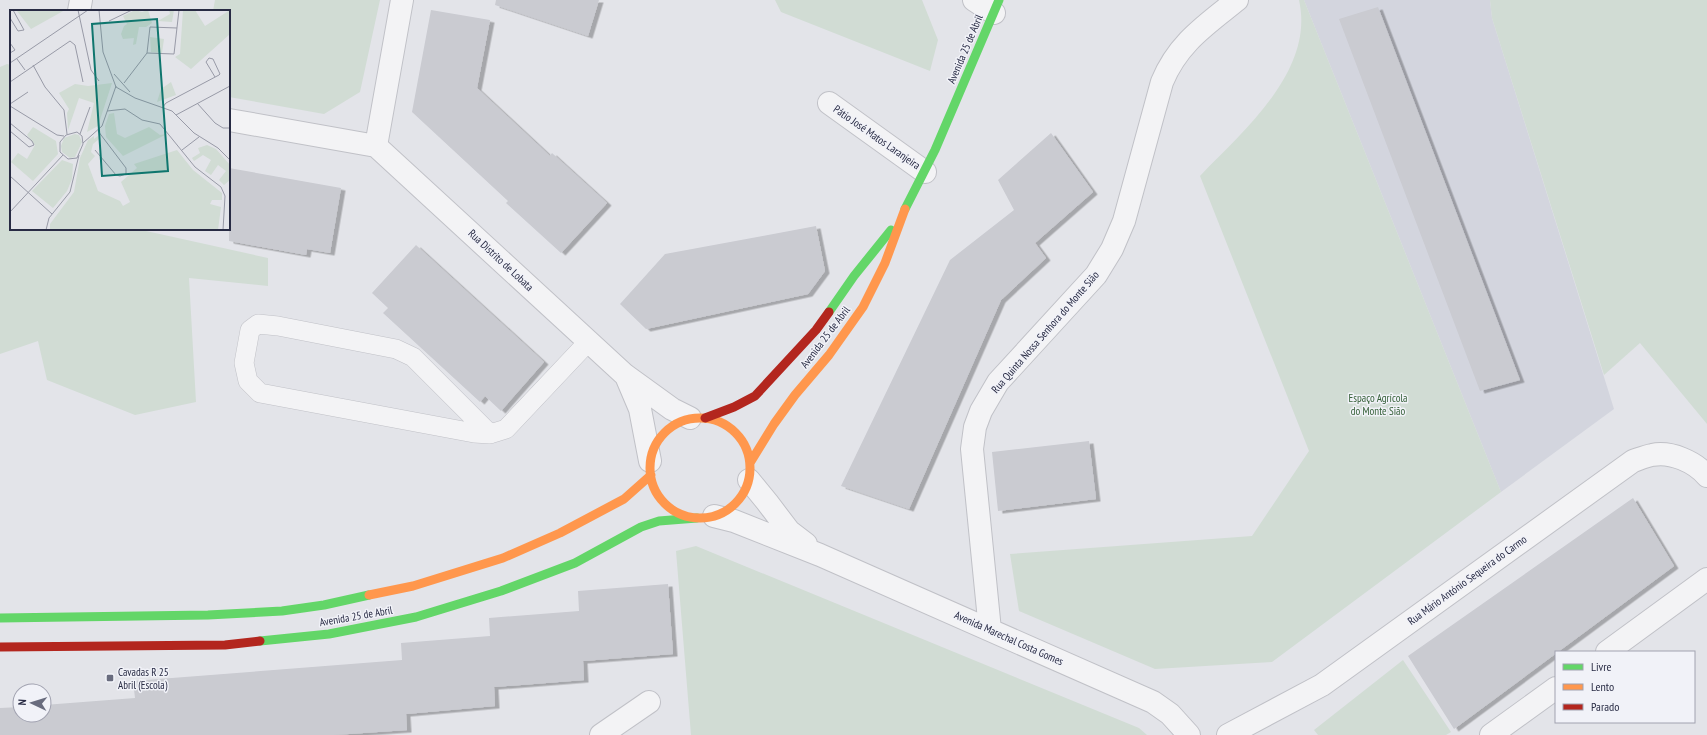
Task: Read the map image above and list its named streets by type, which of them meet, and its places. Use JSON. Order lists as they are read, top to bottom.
{
  "streets": {
    "main road": ["Avenida 25 de Abril"],
    "street": [
      "Pátio José Matos Laranjeira",
      "Rua Distrito de Lobata",
      "Rua Quinta Nossa Senhora do Monte Sião",
      "Rua Mário António Sequeira do Carmo",
      "Avenida Marechal Costa Gomes"
    ]
  },
  "crossings": [
    ["Avenida 25 de Abril", "Pátio José Matos Laranjeira"],
    ["Avenida 25 de Abril", "Rua Distrito de Lobata"],
    ["Avenida 25 de Abril", "Avenida Marechal Costa Gomes"],
    ["Rua Distrito de Lobata", "Avenida Marechal Costa Gomes"],
    ["Rua Quinta Nossa Senhora do Monte Sião", "Avenida Marechal Costa Gomes"]
  ],
  "parks": ["Espaço Agrícola do Monte Sião"],
  "places": {
    "transit": ["Cavadas R 25 Abril (Escola)"]
  },
  "legend": ["Livre", "Lento", "Parado"],
  "north": "left"
}
